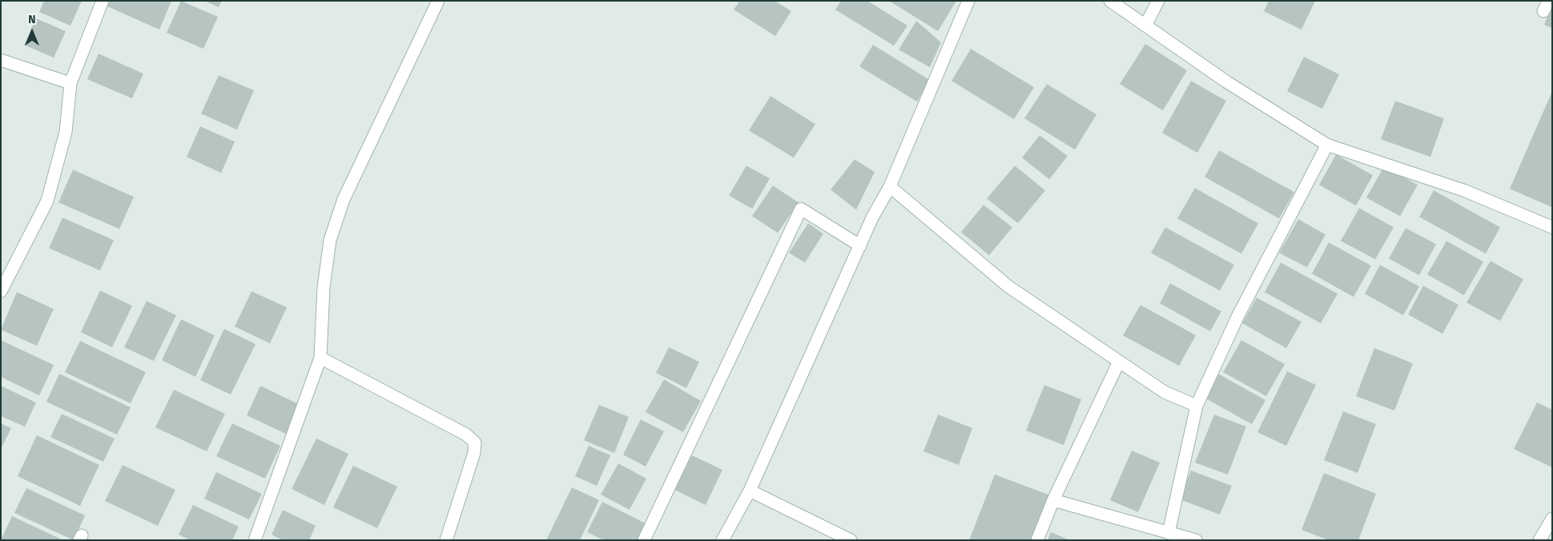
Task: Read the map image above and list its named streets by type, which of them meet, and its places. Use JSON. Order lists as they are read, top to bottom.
{
  "north": "top"
}
